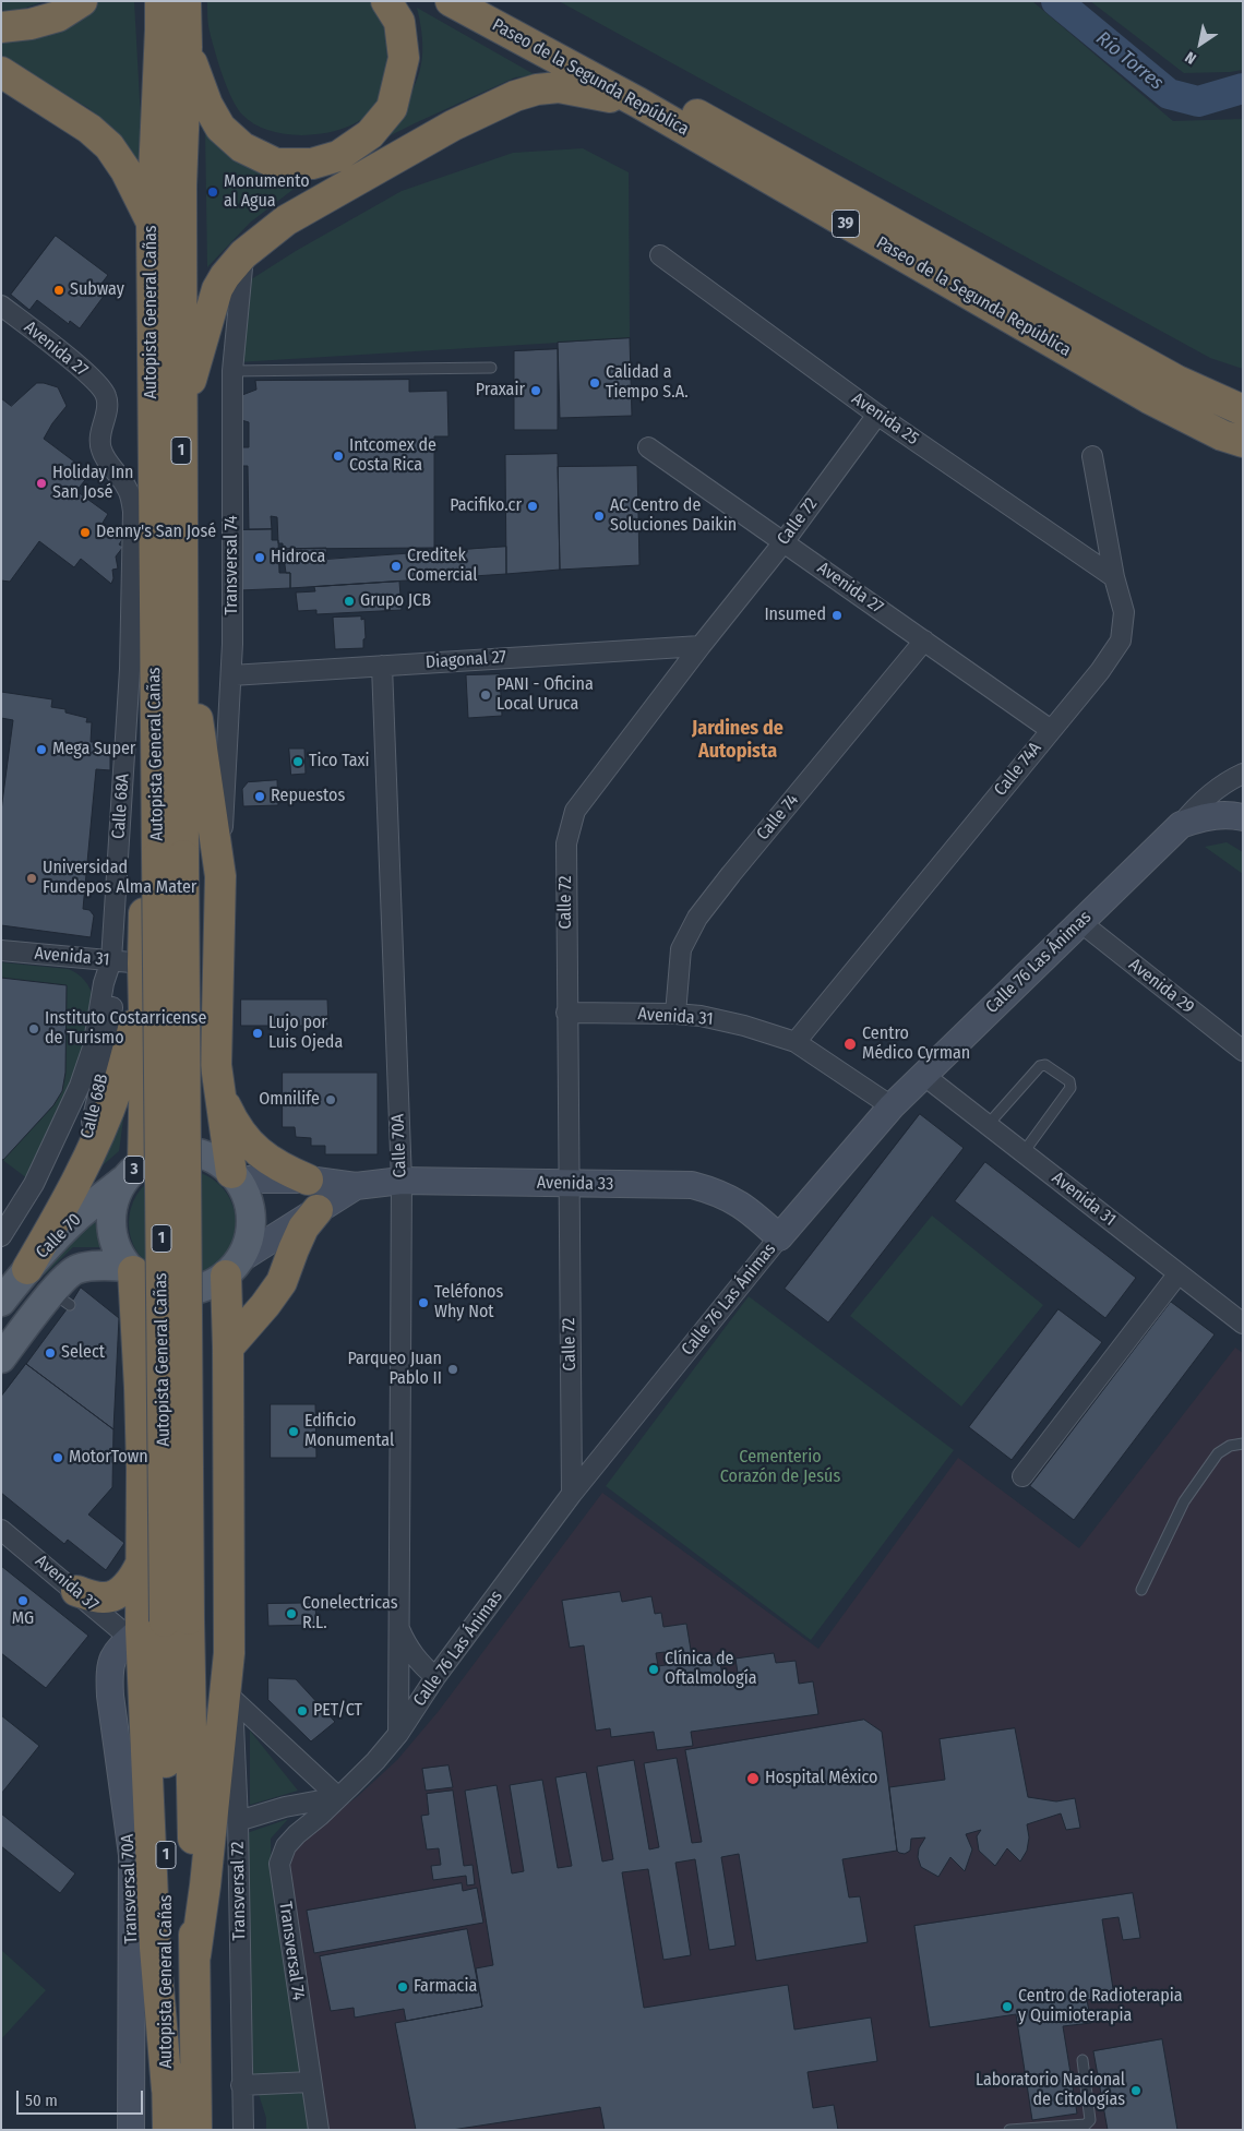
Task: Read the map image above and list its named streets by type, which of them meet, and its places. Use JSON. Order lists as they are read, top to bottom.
{
  "streets": {
    "highway": [
      "Paseo de la Segunda República",
      "39",
      "Autopista General Cañas",
      "1"
    ],
    "main road": ["3", "Calle 70"],
    "street": [
      "Avenida 27",
      "Avenida 25",
      "Calle 72",
      "Transversal 74",
      "Diagonal 27",
      "Calle 74A",
      "Calle 68A",
      "Calle 74",
      "Avenida 31",
      "Calle 76 Las Ánimas",
      "Avenida 29",
      "Calle 68B",
      "Calle 70A",
      "Avenida 33",
      "Avenida 37",
      "Transversal 70A",
      "Transversal 72"
    ]
  },
  "crossings": [
    ["Autopista General Cañas", "Avenida 37"],
    ["Autopista General Cañas", "Transversal 70A"],
    ["Avenida 27", "Calle 72"],
    ["Avenida 27", "Calle 74A"],
    ["Avenida 27", "Calle 68A"],
    ["Avenida 27", "Calle 74"],
    ["Avenida 25", "Calle 72"],
    ["Avenida 25", "Calle 74A"],
    ["Calle 72", "Diagonal 27"],
    ["Calle 72", "Avenida 31"],
    ["Calle 72", "Calle 76 Las Ánimas"],
    ["Calle 72", "Avenida 33"],
    ["Transversal 74", "Diagonal 27"],
    ["Transversal 74", "Calle 76 Las Ánimas"],
    ["Diagonal 27", "Calle 70A"],
    ["Calle 74A", "Avenida 31"],
    ["Calle 68A", "Avenida 31"],
    ["Calle 68A", "Calle 68B"],
    ["Calle 74", "Avenida 31"],
    ["Avenida 31", "Calle 76 Las Ánimas"],
    ["Avenida 31", "Calle 68B"],
    ["Calle 76 Las Ánimas", "Avenida 29"],
    ["Calle 76 Las Ánimas", "Calle 70A"],
    ["Calle 76 Las Ánimas", "Avenida 33"],
    ["Calle 70A", "Avenida 33"],
    ["3", "Avenida 33"],
    ["3", "Calle 70"],
    ["Avenida 33", "Calle 70"],
    ["Avenida 37", "Transversal 70A"]
  ],
  "districts": ["Jardines de Autopista"],
  "water": ["Río Torres"],
  "parks": ["Cementerio Corazón de Jesús"],
  "places": [
    "Monumento al Agua",
    "Subway",
    "Calidad a Tiempo S.A.",
    "Praxair",
    "Intcomex de Costa Rica",
    "Holiday Inn San José",
    "Pacifiko.cr",
    "AC Centro de Soluciones Daikin",
    "Denny's San José",
    "Hidroca",
    "Creditek Comercial",
    "Grupo JCB",
    "Insumed",
    "PANI - Oficina Local Uruca",
    "Mega Super",
    "Tico Taxi",
    "Repuestos",
    "Universidad Fundepos Alma Mater",
    "Instituto Costarricense de Turismo",
    "Lujo por Luis Ojeda",
    "Centro Médico Cyrman",
    "Omnilife",
    "Teléfonos Why Not",
    "Select",
    "Parqueo Juan Pablo II",
    "Edificio Monumental",
    "MotorTown",
    "MG",
    "Conelectricas R.L.",
    "Clínica de Oftalmología",
    "PET/CT",
    "Hospital México",
    "Farmacia",
    "Centro de Radioterapia y Quimioterapia",
    "Laboratorio Nacional de Citologías"
  ],
  "scale_bar": "50 m",
  "north": "bottom left"
}
